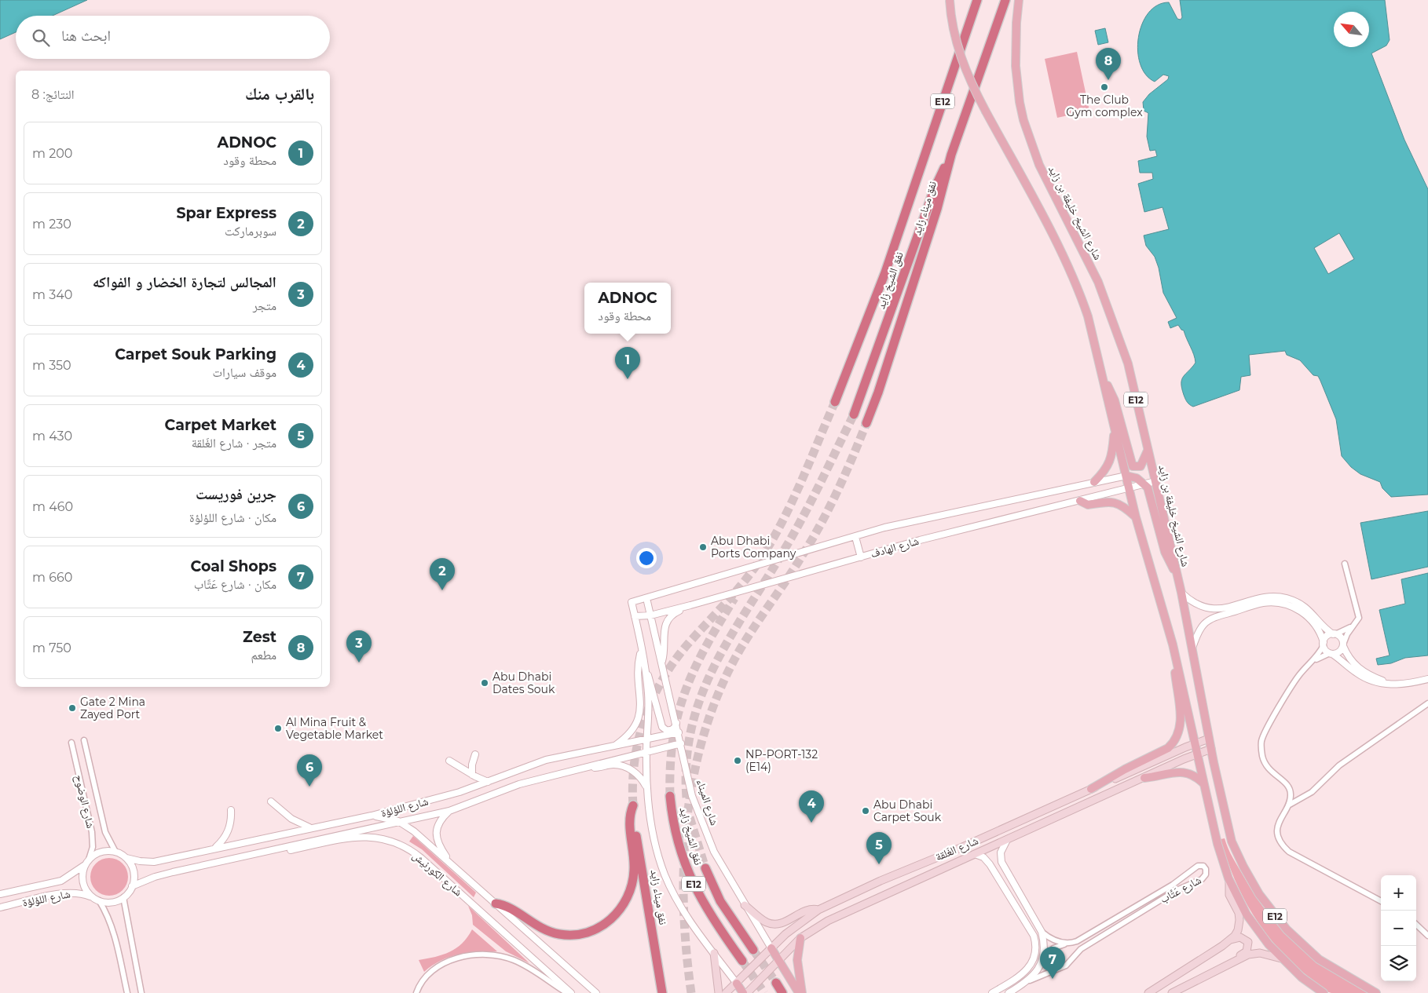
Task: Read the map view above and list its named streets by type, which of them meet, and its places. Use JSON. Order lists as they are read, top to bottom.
{
  "streets": {
    "highway": ["E12", "نفق ميناء زايد", "نفق الشيخ زايد"],
    "main road": ["شارع الشيخ خليفة بن زايد", "شارع الميناء", "شارع الغَلقة"],
    "street": [
      "شارع الهادف",
      "شارع الوضوح",
      "شارع اللؤلؤة",
      "شارع الكورنيش",
      "شارع عَتَّاب"
    ]
  },
  "crossings": [
    ["E12", "شارع الهادف"],
    ["E12", "شارع الغَلقة"],
    ["نفق ميناء زايد", "نفق الشيخ زايد"],
    ["نفق ميناء زايد", "شارع الكورنيش"],
    ["شارع الشيخ خليفة بن زايد", "شارع الهادف"],
    ["شارع الشيخ خليفة بن زايد", "شارع الغَلقة"],
    ["شارع الهادف", "شارع الميناء"],
    ["شارع الوضوح", "شارع اللؤلؤة"],
    ["شارع الميناء", "شارع اللؤلؤة"],
    ["شارع الميناء", "شارع الغَلقة"],
    ["شارع اللؤلؤة", "شارع الكورنيش"],
    ["شارع الغَلقة", "شارع عَتَّاب"]
  ],
  "places": [
    "The Club Gym complex",
    "Abu Dhabi Ports Company",
    "Abu Dhabi Dates Souk",
    "Gate 2 Mina Zayed Port",
    "Al Mina Fruit & Vegetable Market",
    "NP-PORT-132 (E14)",
    "Abu Dhabi Carpet Souk"
  ],
  "north": "top left",
  "page": {
    "search": "ابحث هنا",
    "pins": [
      "8",
      "1",
      "2",
      "3",
      "6",
      "4",
      "5",
      "7"
    ],
    "heading": ["بالقرب منك", "النتائج: 8"],
    "list": [
      {
        "mark": "1",
        "name": "ADNOC",
        "note": "محطة وقود",
        "value": "200 m"
      },
      {
        "mark": "2",
        "name": "Spar Express",
        "note": "سوبرماركت",
        "value": "230 m"
      },
      {
        "mark": "3",
        "name": "المجالس لتجارة الخضار و الفواكه",
        "note": "متجر",
        "value": "340 m"
      },
      {
        "mark": "4",
        "name": "Carpet Souk Parking",
        "note": "موقف سيارات",
        "value": "350 m"
      },
      {
        "mark": "5",
        "name": "Carpet Market",
        "note": "متجر · شارع الغَلقة",
        "value": "430 m"
      },
      {
        "mark": "6",
        "name": "جرين فوريست",
        "note": "مكان · شارع اللؤلؤة",
        "value": "460 m"
      },
      {
        "mark": "7",
        "name": "Coal Shops",
        "note": "مكان · شارع عَتَّاب",
        "value": "660 m"
      },
      {
        "mark": "8",
        "name": "Zest",
        "note": "مطعم",
        "value": "750 m"
      }
    ],
    "popup": ["ADNOC", "محطة وقود"],
    "map_buttons": ["+", "−"]
  }
}
